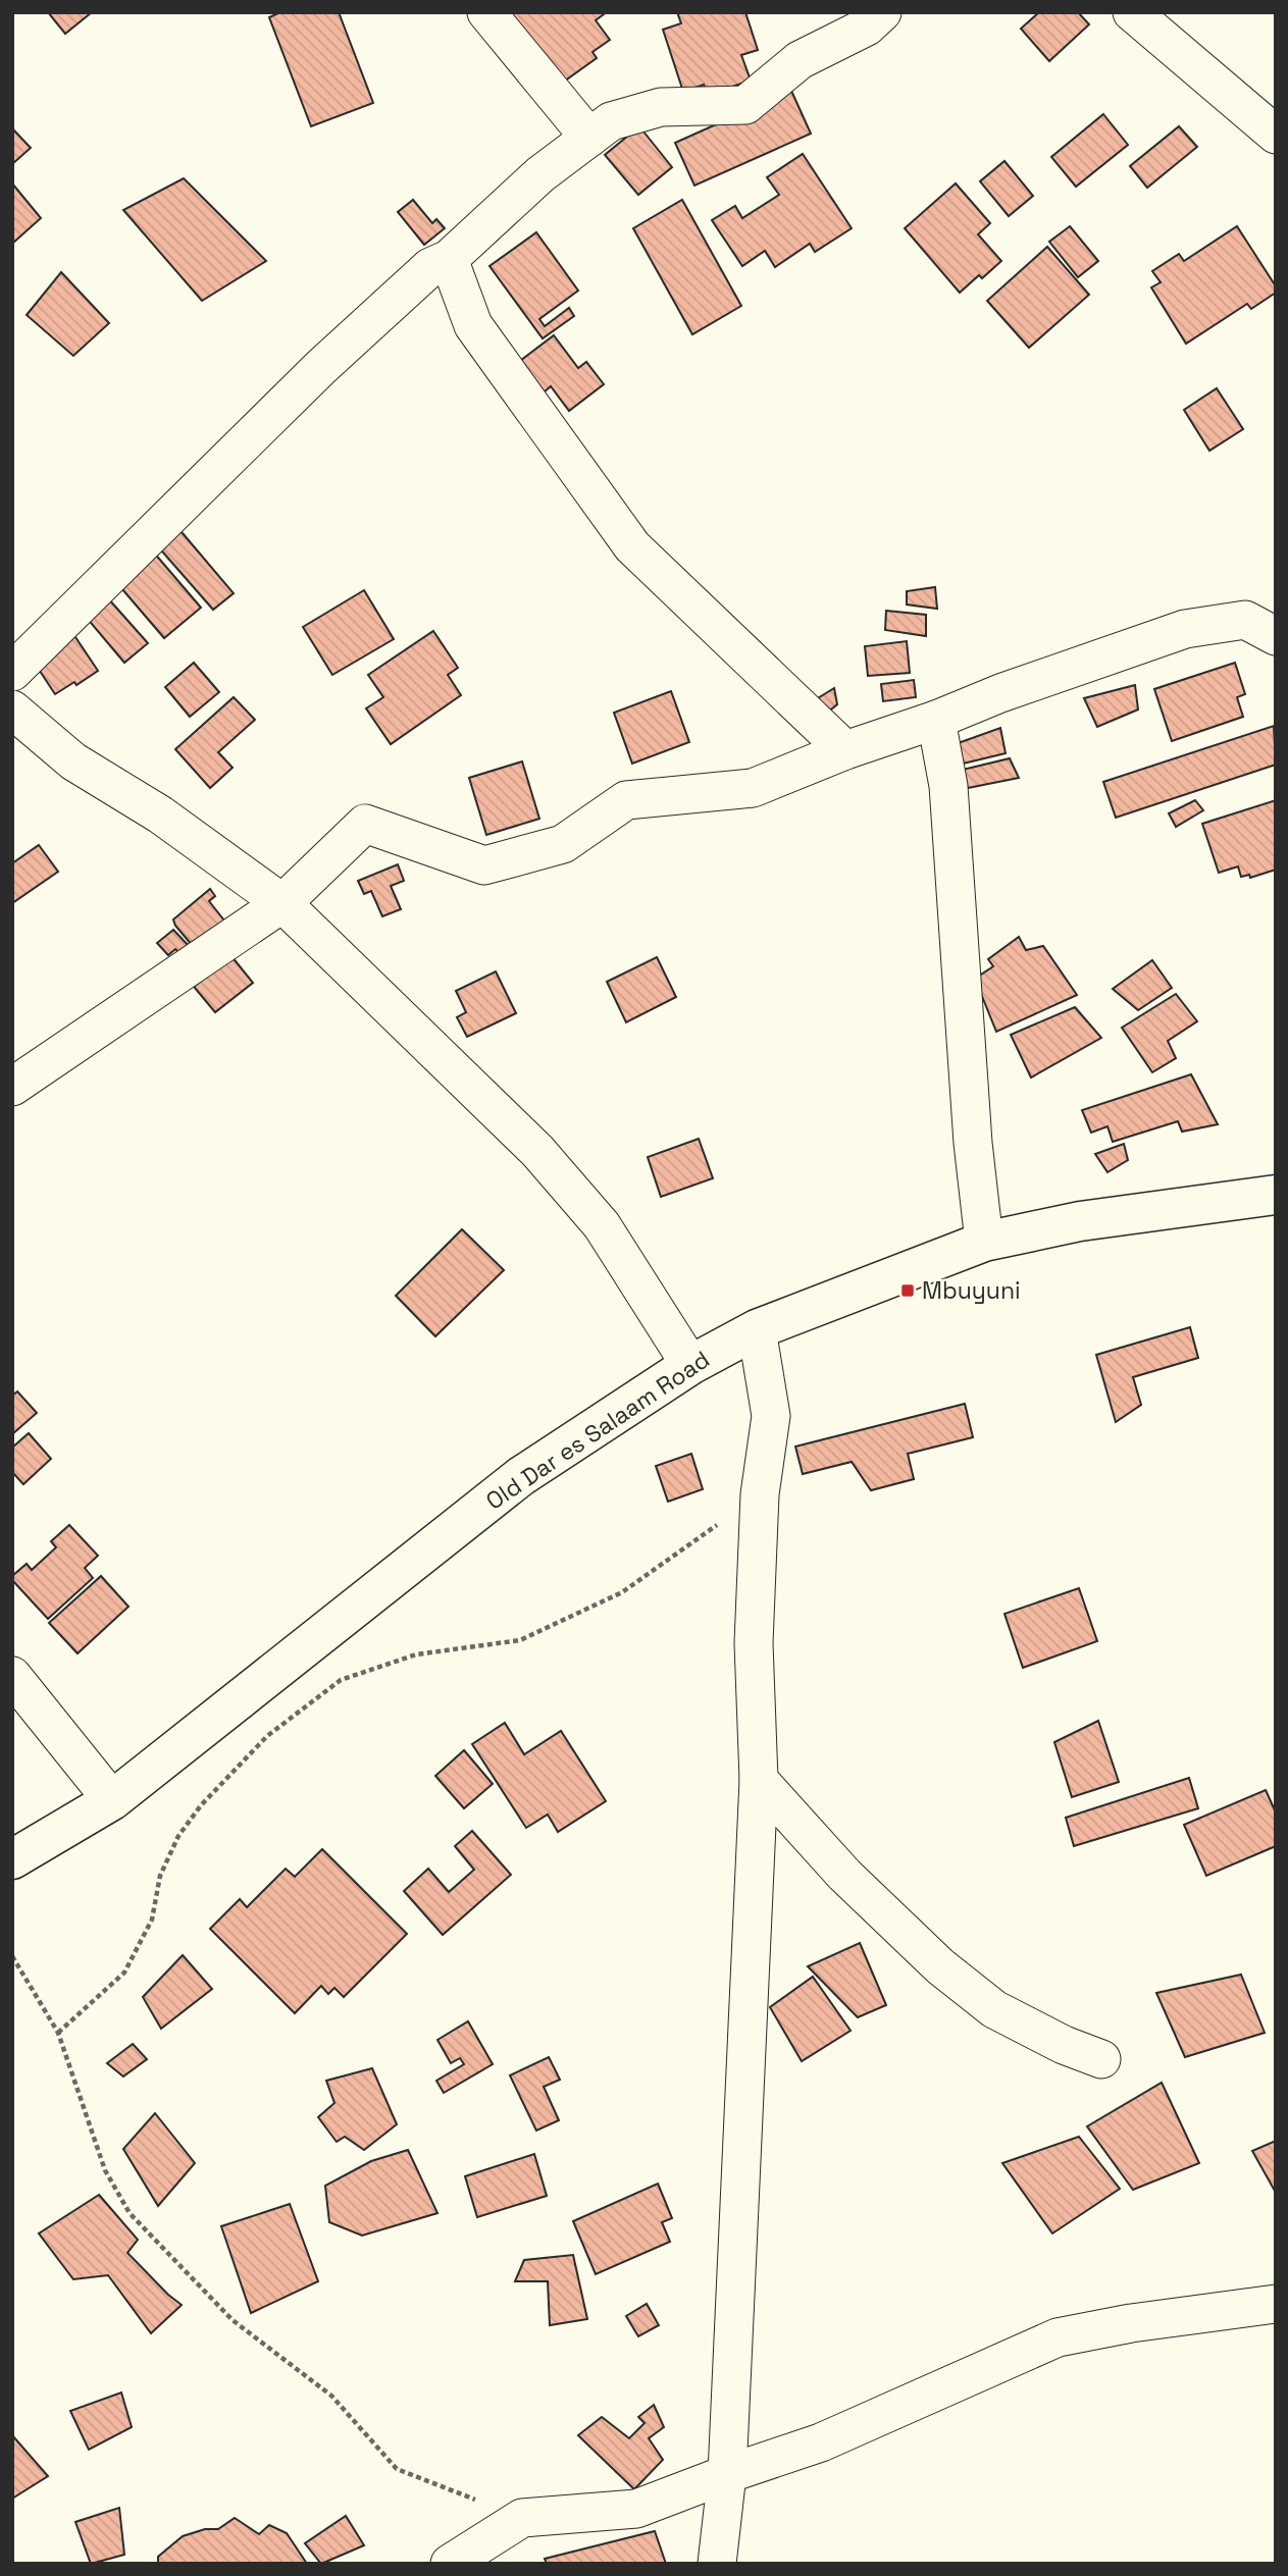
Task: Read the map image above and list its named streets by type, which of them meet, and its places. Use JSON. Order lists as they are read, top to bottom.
{
  "streets": {
    "street": ["Old Dar es Salaam Road"]
  },
  "places": {
    "transit": ["Mbuyuni"]
  }
}
